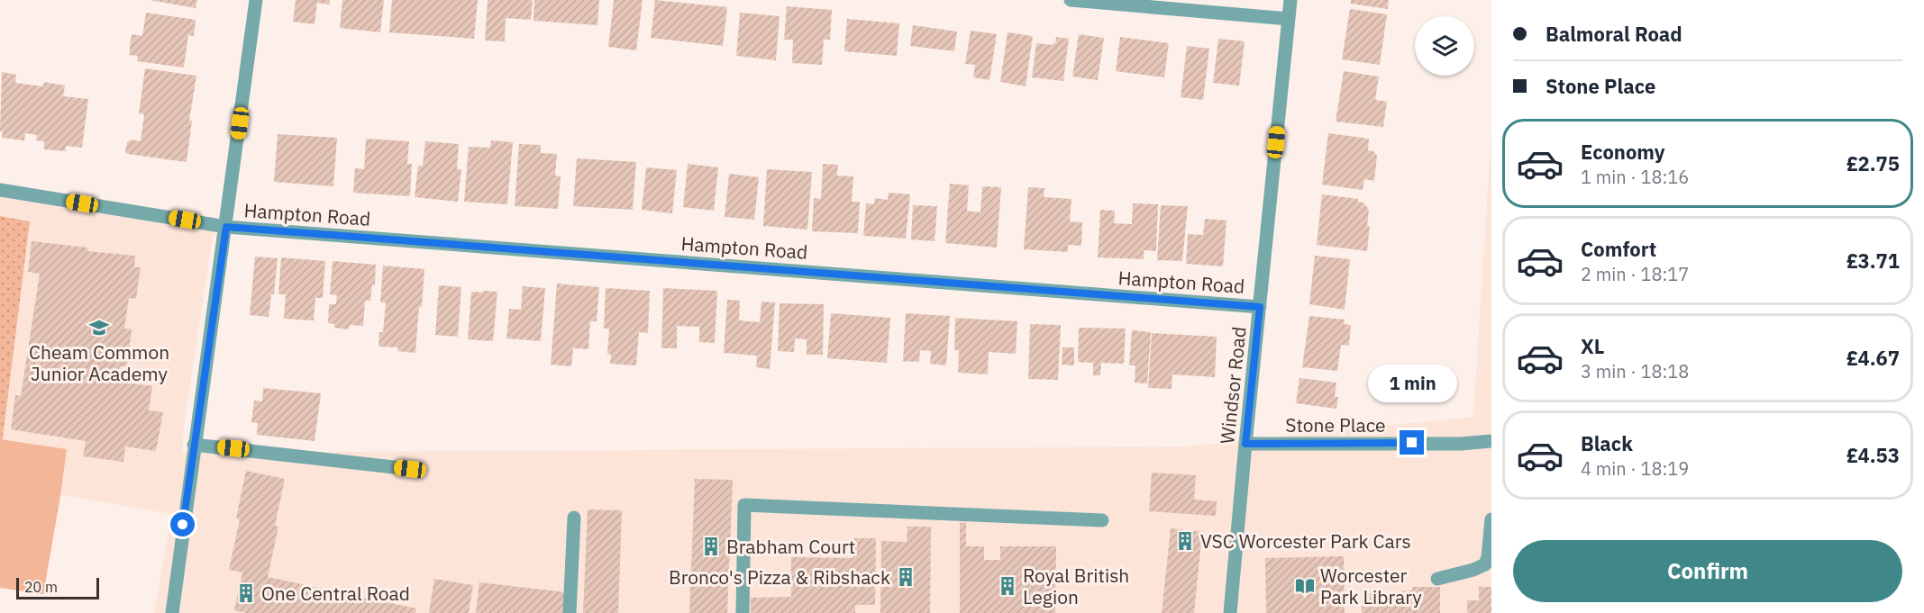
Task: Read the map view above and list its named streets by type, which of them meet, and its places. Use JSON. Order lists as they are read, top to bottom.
{
  "streets": {
    "street": ["Hampton Road", "Windsor Road", "Stone Place"]
  },
  "crossings": [
    ["Hampton Road", "Windsor Road"],
    ["Windsor Road", "Stone Place"]
  ],
  "places": {
    "school or university": ["Cheam Common Junior Academy"],
    "building": [
      "VSC Worcester Park Cars",
      "Brabham Court",
      "Bronco's Pizza & Ribshack",
      "Royal British Legion",
      "One Central Road"
    ],
    "library": ["Worcester Park Library"]
  },
  "scale_bar": "20 m",
  "page": {
    "banner": ["Balmoral Road", "Stone Place"],
    "list": [
      {
        "name": "Economy",
        "note": "1 min · 18:16",
        "value": "£2.75"
      },
      {
        "name": "Comfort",
        "note": "2 min · 18:17",
        "value": "£3.71"
      },
      {
        "name": "XL",
        "note": "3 min · 18:18",
        "value": "£4.67"
      },
      {
        "name": "Black",
        "note": "4 min · 18:19",
        "value": "£4.53"
      }
    ],
    "bubble": "1 min",
    "buttons": "Confirm",
    "scale": "20 m"
  }
}
